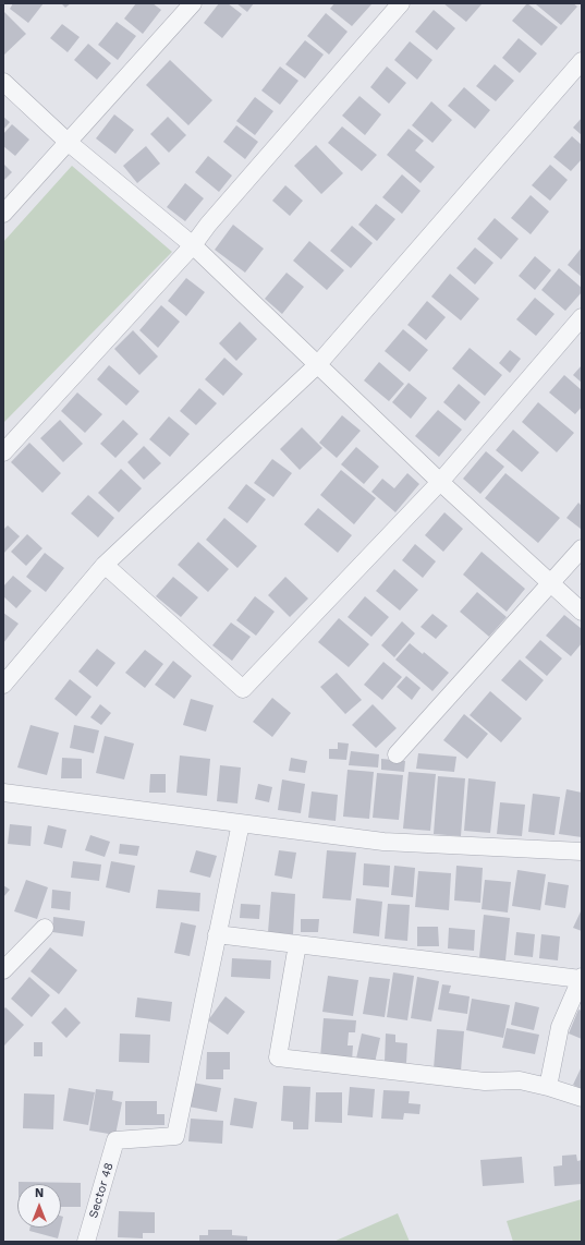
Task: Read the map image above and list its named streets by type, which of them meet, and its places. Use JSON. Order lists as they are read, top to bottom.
{
  "streets": {
    "street": ["Sector 48"]
  },
  "north": "top"
}
